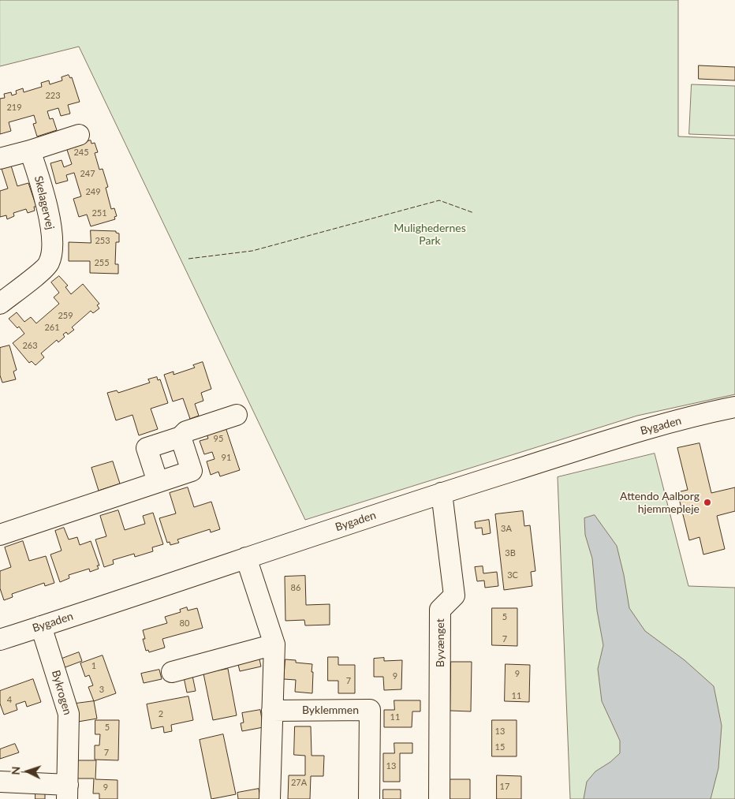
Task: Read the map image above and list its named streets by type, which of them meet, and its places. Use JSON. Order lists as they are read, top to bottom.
{
  "streets": {
    "street": [
      "Skelagervej",
      "Bygaden",
      "Byvænget",
      "Bykrogen",
      "Byklemmen"
    ]
  },
  "crossings": [
    ["Bygaden", "Byvænget"],
    ["Bygaden", "Bykrogen"]
  ],
  "parks": ["Mulighedernes Park"],
  "places": ["Attendo Aalborg hjemmepleje"],
  "house_numbers": [
    "223",
    "219",
    "245",
    "247",
    "249",
    "251",
    "253",
    "255",
    "259",
    "261",
    "263",
    "95",
    "91",
    "3A",
    "3B",
    "3C",
    "86",
    "5",
    "80",
    "7",
    "1",
    "9",
    "9",
    "7",
    "3",
    "11",
    "4",
    "2",
    "11",
    "5",
    "13",
    "15",
    "7",
    "13",
    "27A",
    "17",
    "9"
  ],
  "north": "left"
}
